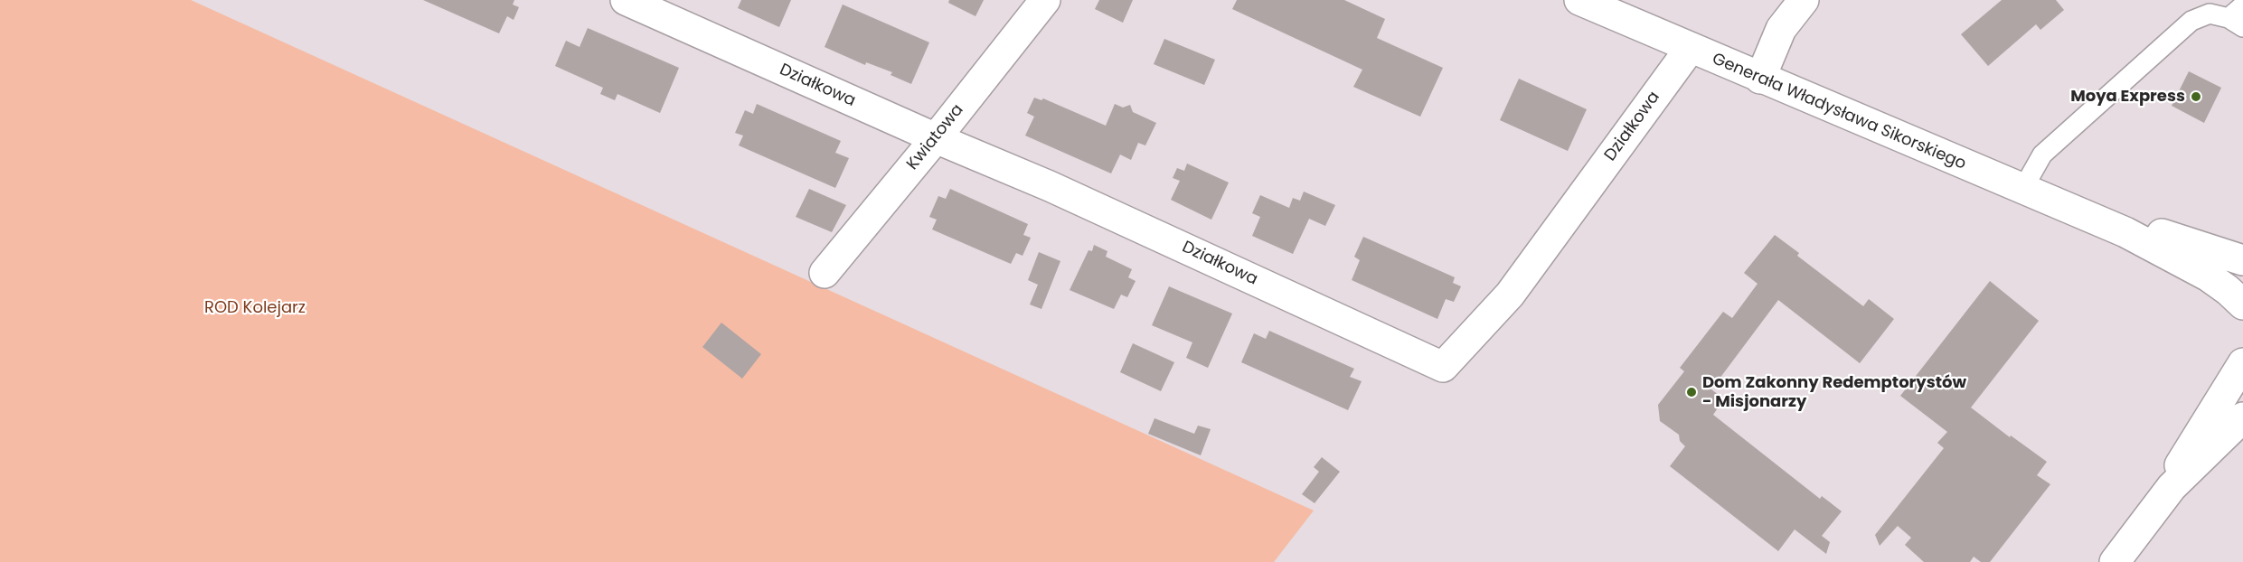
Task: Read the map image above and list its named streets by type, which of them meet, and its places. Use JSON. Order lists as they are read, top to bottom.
{
  "streets": {
    "street": ["Działkowa", "Generała Władysława Sikorskiego", "Kwiatowa"]
  },
  "crossings": [
    ["Działkowa", "Generała Władysława Sikorskiego"],
    ["Działkowa", "Kwiatowa"]
  ],
  "parks": ["ROD Kolejarz"],
  "places": ["Moya Express", "Dom Zakonny Redemptorystów - Misjonarzy"]
}
